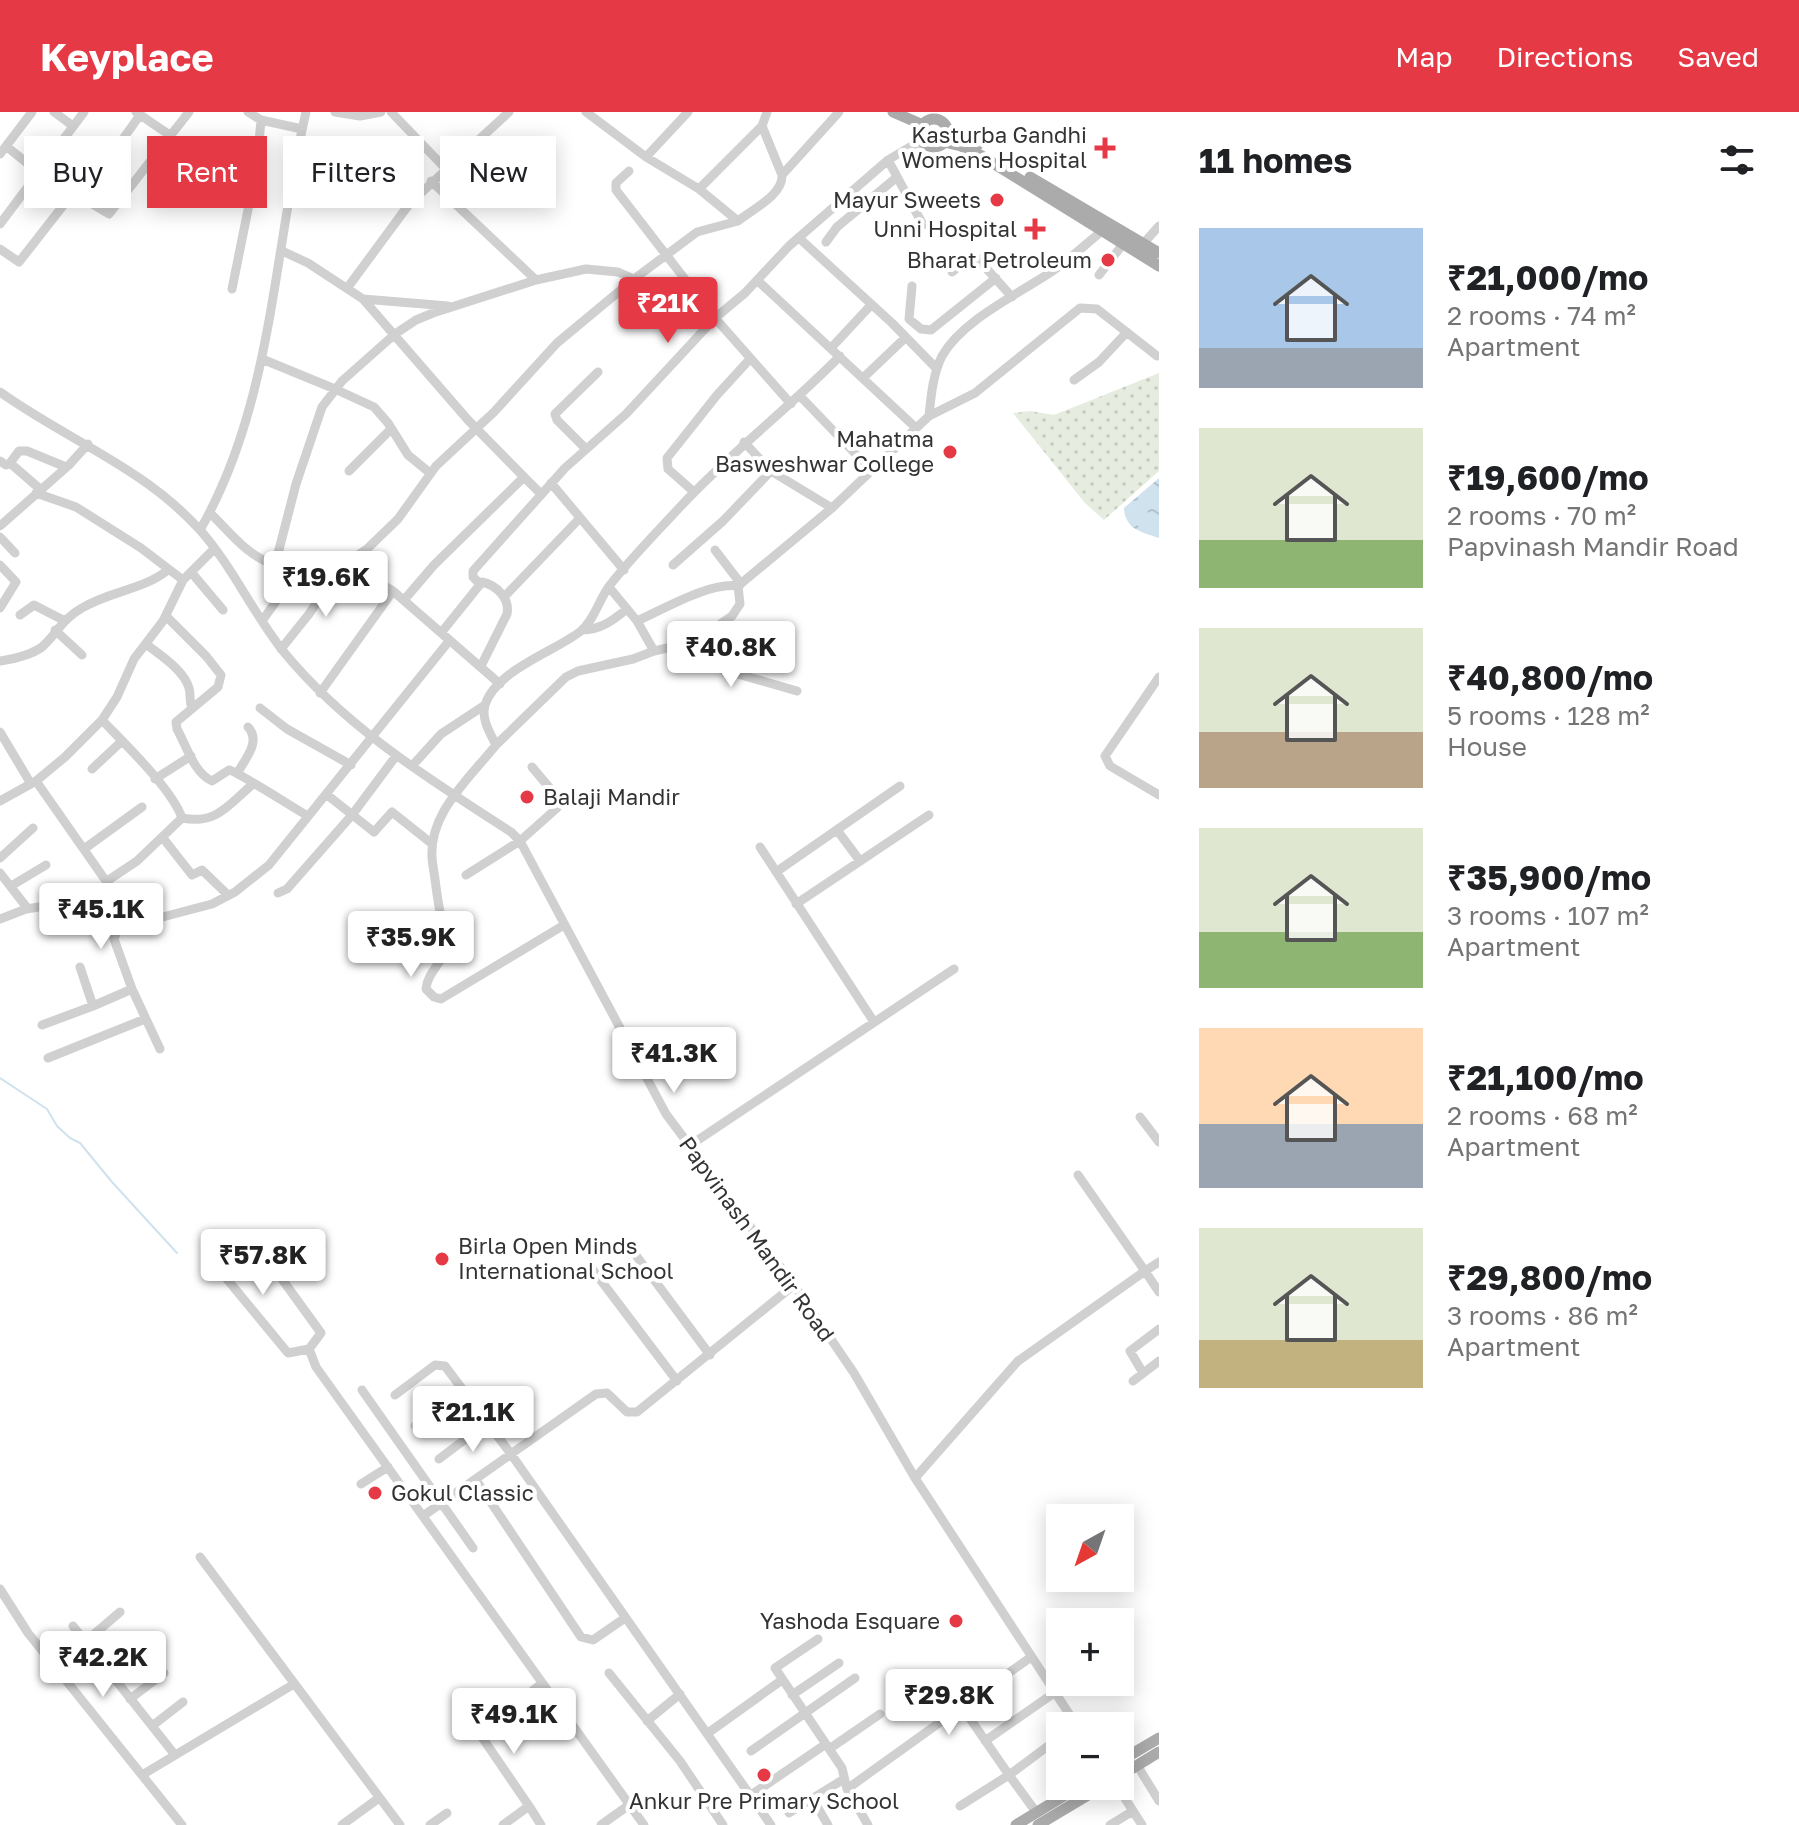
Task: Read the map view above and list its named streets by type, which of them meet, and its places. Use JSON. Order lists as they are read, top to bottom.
{
  "streets": {
    "street": ["Papvinash Mandir Road"]
  },
  "places": {
    "health": ["Kasturba Gandhi Womens Hospital", "Unni Hospital"],
    "other": [
      "Mayur Sweets",
      "Bharat Petroleum",
      "Mahatma Basweshwar College",
      "Balaji Mandir",
      "Birla Open Minds International School",
      "Gokul Classic",
      "Yashoda Esquare",
      "Ankur Pre Primary School"
    ]
  },
  "north": "bottom left",
  "page": {
    "header": "Keyplace",
    "nav": ["Map", "Directions", "Saved"],
    "heading": "11 homes",
    "chip": [
      "Buy",
      "Rent",
      "Filters",
      "New"
    ],
    "list": [
      {
        "name": "₹21,000/mo",
        "note": "2 rooms · 74 m² · Apartment"
      },
      {
        "name": "₹19,600/mo",
        "note": "2 rooms · 70 m² · Papvinash Mandir Road"
      },
      {
        "name": "₹40,800/mo",
        "note": "5 rooms · 128 m² · House"
      },
      {
        "name": "₹35,900/mo",
        "note": "3 rooms · 107 m² · Apartment"
      },
      {
        "name": "₹21,100/mo",
        "note": "2 rooms · 68 m² · Apartment"
      },
      {
        "name": "₹29,800/mo",
        "note": "3 rooms · 86 m² · Apartment"
      }
    ],
    "price": [
      "₹21K",
      "₹19.6K",
      "₹40.8K",
      "₹45.1K",
      "₹35.9K",
      "₹41.3K",
      "₹57.8K",
      "₹21.1K",
      "₹42.2K",
      "₹29.8K",
      "₹49.1K"
    ],
    "map_buttons": ["+", "−"]
  }
}
